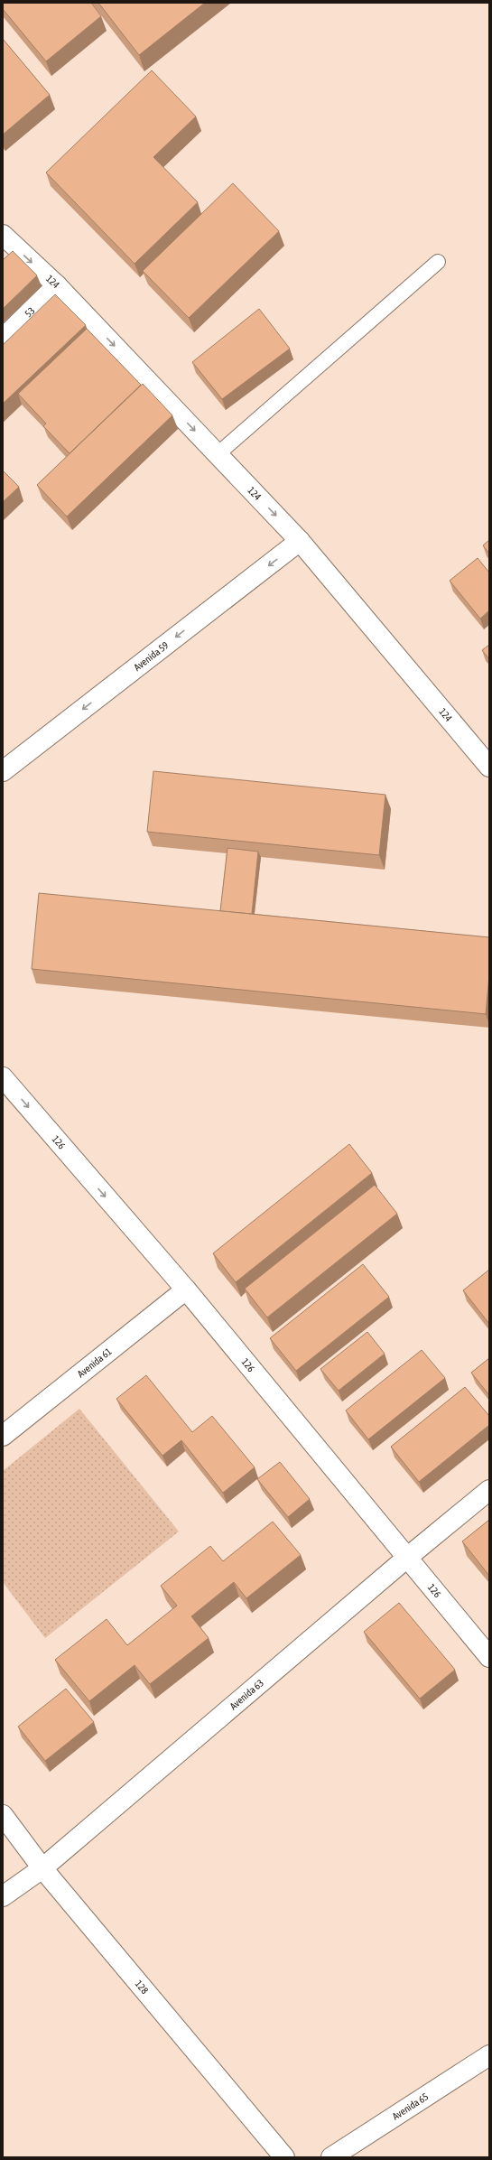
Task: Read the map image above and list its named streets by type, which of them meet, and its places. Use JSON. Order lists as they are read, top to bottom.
{
  "streets": {
    "street": [
      "124",
      "53",
      "Avenida 59",
      "126",
      "Avenida 61",
      "Avenida 63",
      "128",
      "Avenida 65"
    ]
  },
  "crossings": [
    ["124", "53"],
    ["124", "Avenida 59"],
    ["126", "Avenida 61"],
    ["126", "Avenida 63"],
    ["Avenida 63", "128"]
  ],
  "one_way": ["124", "Avenida 59", "126"]
}
